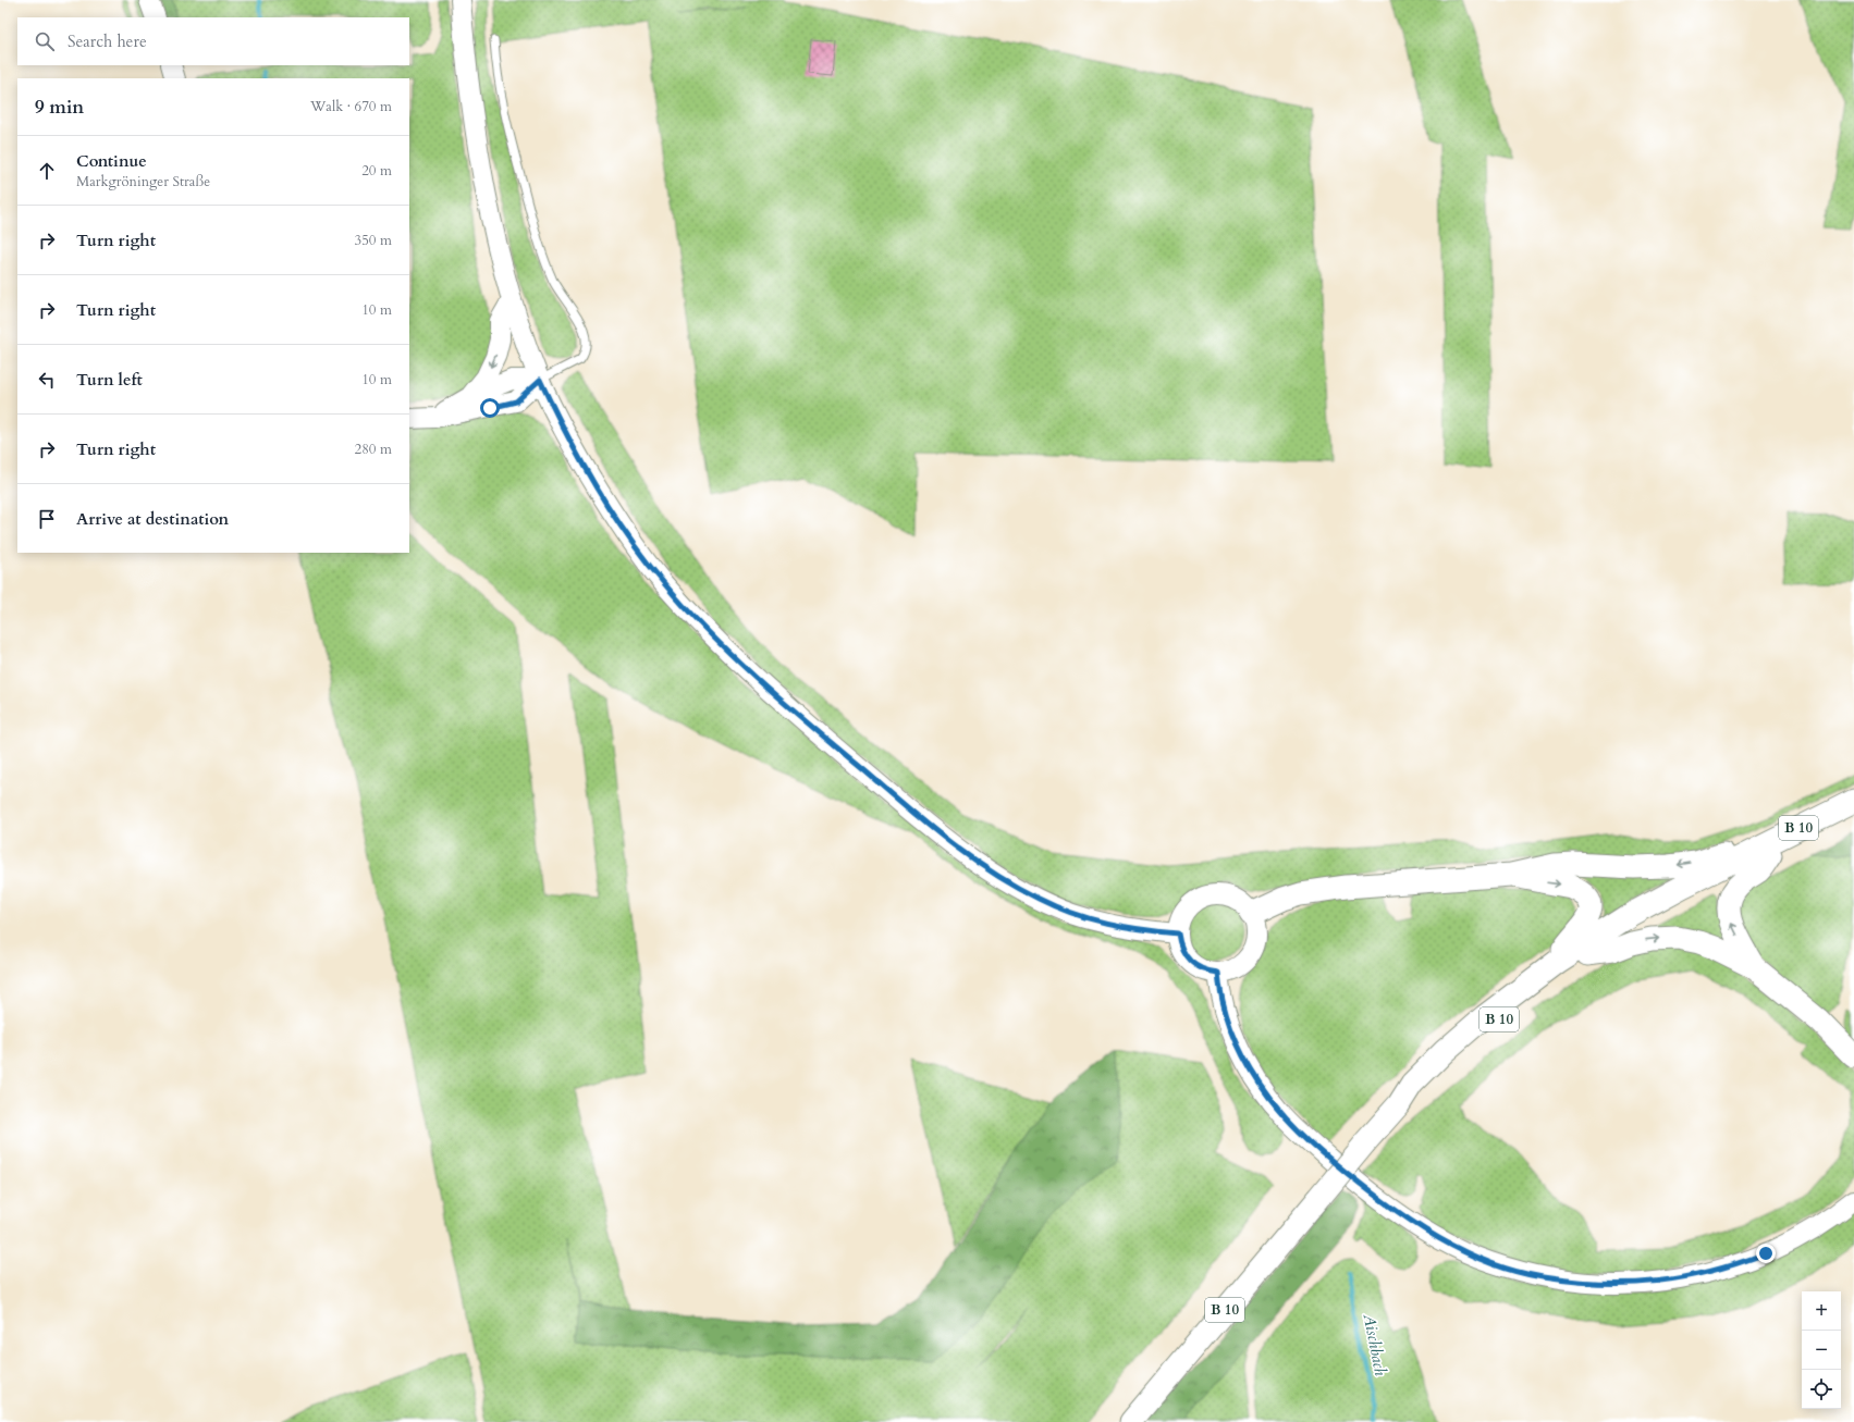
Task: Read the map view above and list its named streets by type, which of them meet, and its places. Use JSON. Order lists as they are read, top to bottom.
{
  "streets": {
    "main road": ["B 10"]
  },
  "water": ["Aischbach"],
  "page": {
    "search": "Search here",
    "heading": ["9 min", "Walk · 670 m"],
    "list": [
      ["Continue", "Markgröninger Straße", "20 m"],
      ["Turn right", "350 m"],
      ["Turn right", "10 m"],
      ["Turn left", "10 m"],
      ["Turn right", "280 m"],
      "Arrive at destination"
    ],
    "map_buttons": ["+", "−"]
  }
}
